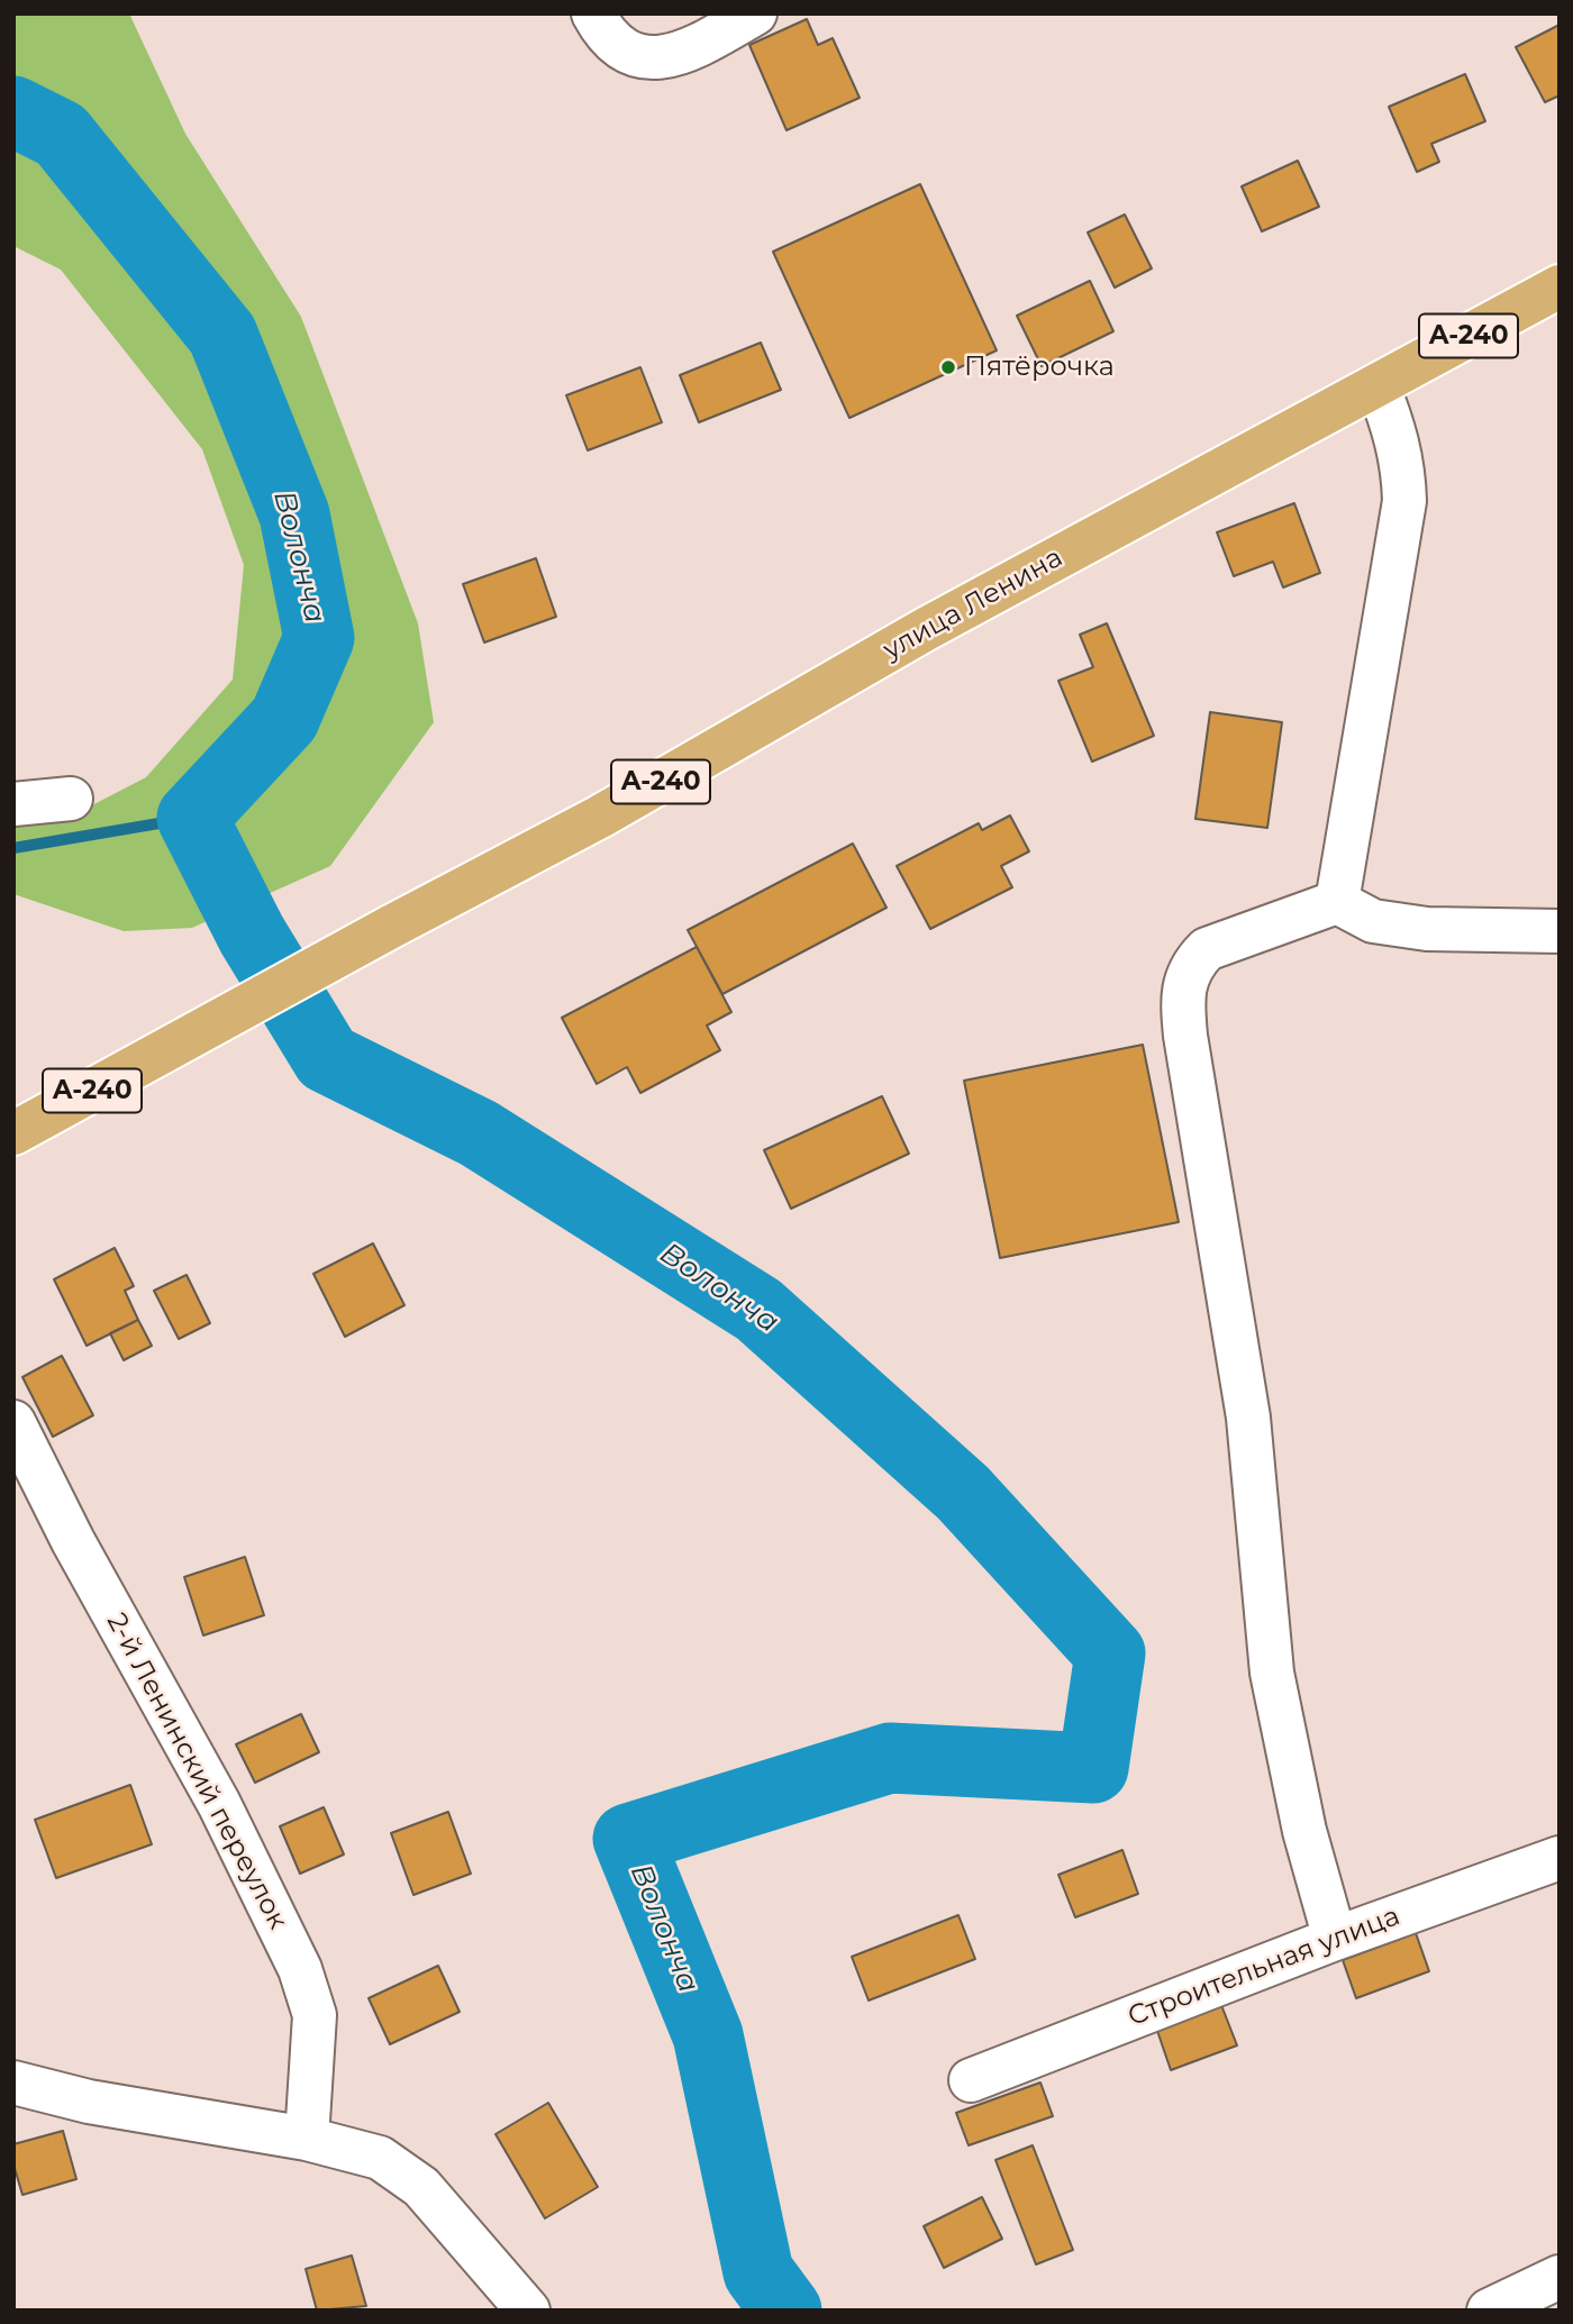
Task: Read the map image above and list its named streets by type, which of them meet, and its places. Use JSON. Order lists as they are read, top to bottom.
{
  "streets": {
    "main road": ["А-240", "улица Ленина"],
    "street": ["2-й Ленинский переулок", "Строительная улица"]
  },
  "water": ["Волонча"],
  "places": ["Пятёрочка"]
}
